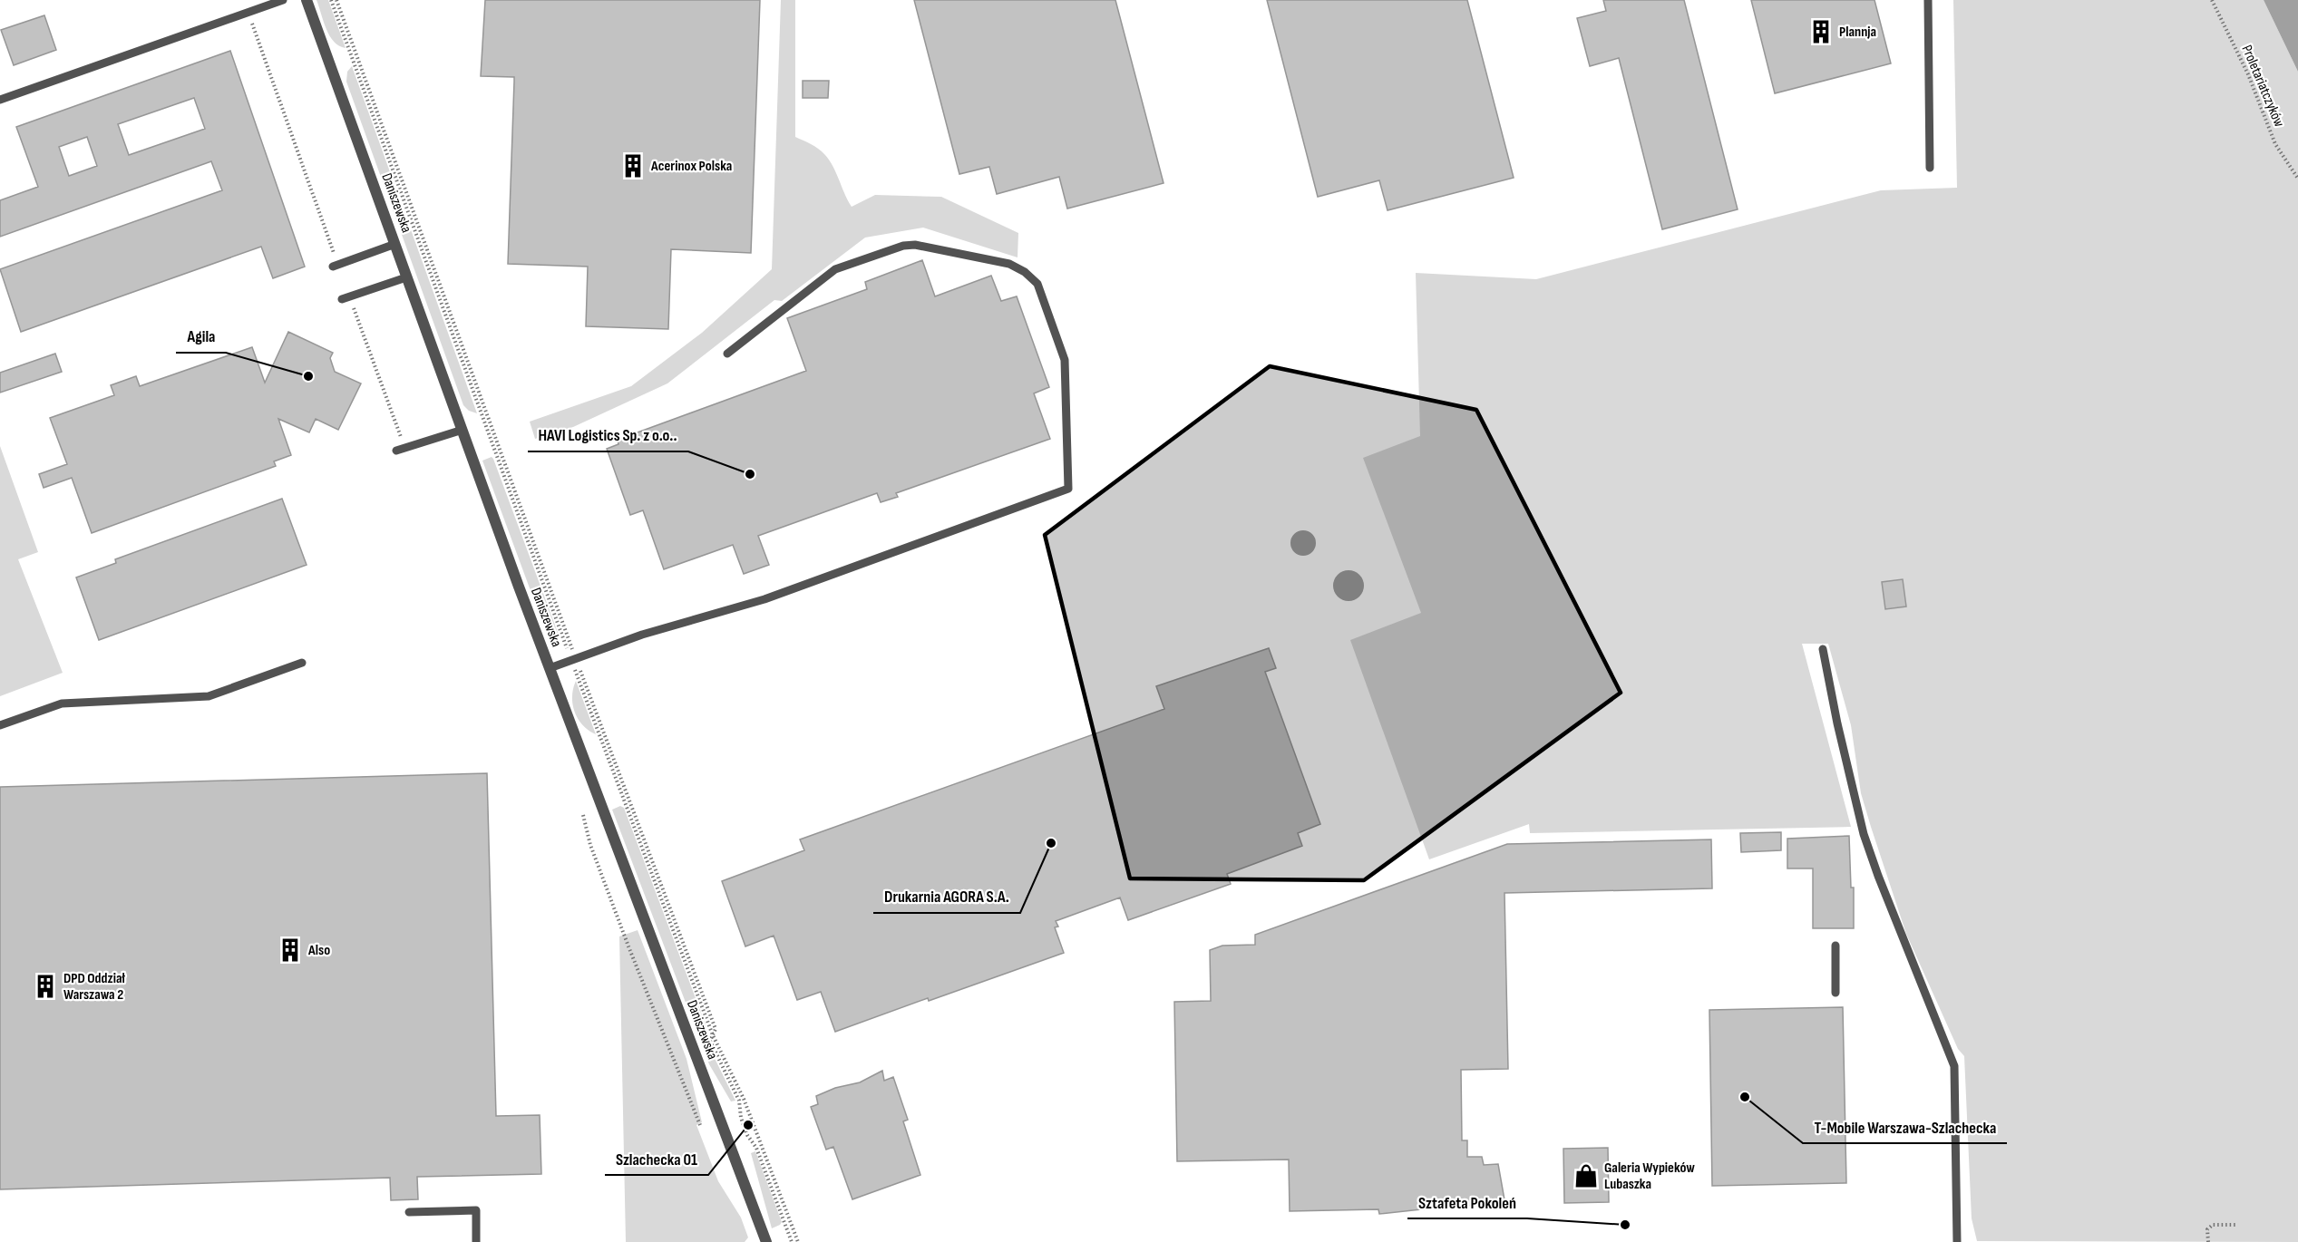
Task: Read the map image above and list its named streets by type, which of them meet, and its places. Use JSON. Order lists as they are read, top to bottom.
{
  "streets": {
    "street": ["Daniszewska"],
    "path": ["Proletariatczyków"]
  },
  "places": {
    "building": [
      "Plannja",
      "Acerinox Polska",
      "Also",
      "DPD Oddział Warszawa 2"
    ],
    "other": [
      "Agila",
      "HAVI Logistics Sp. z o.o..",
      "Drukarnia AGORA S.A.",
      "T-Mobile Warszawa-Szlachecka",
      "Szlachecka 01",
      "Sztafeta Pokoleń"
    ],
    "shop": ["Galeria Wypieków Lubaszka"]
  }
}
